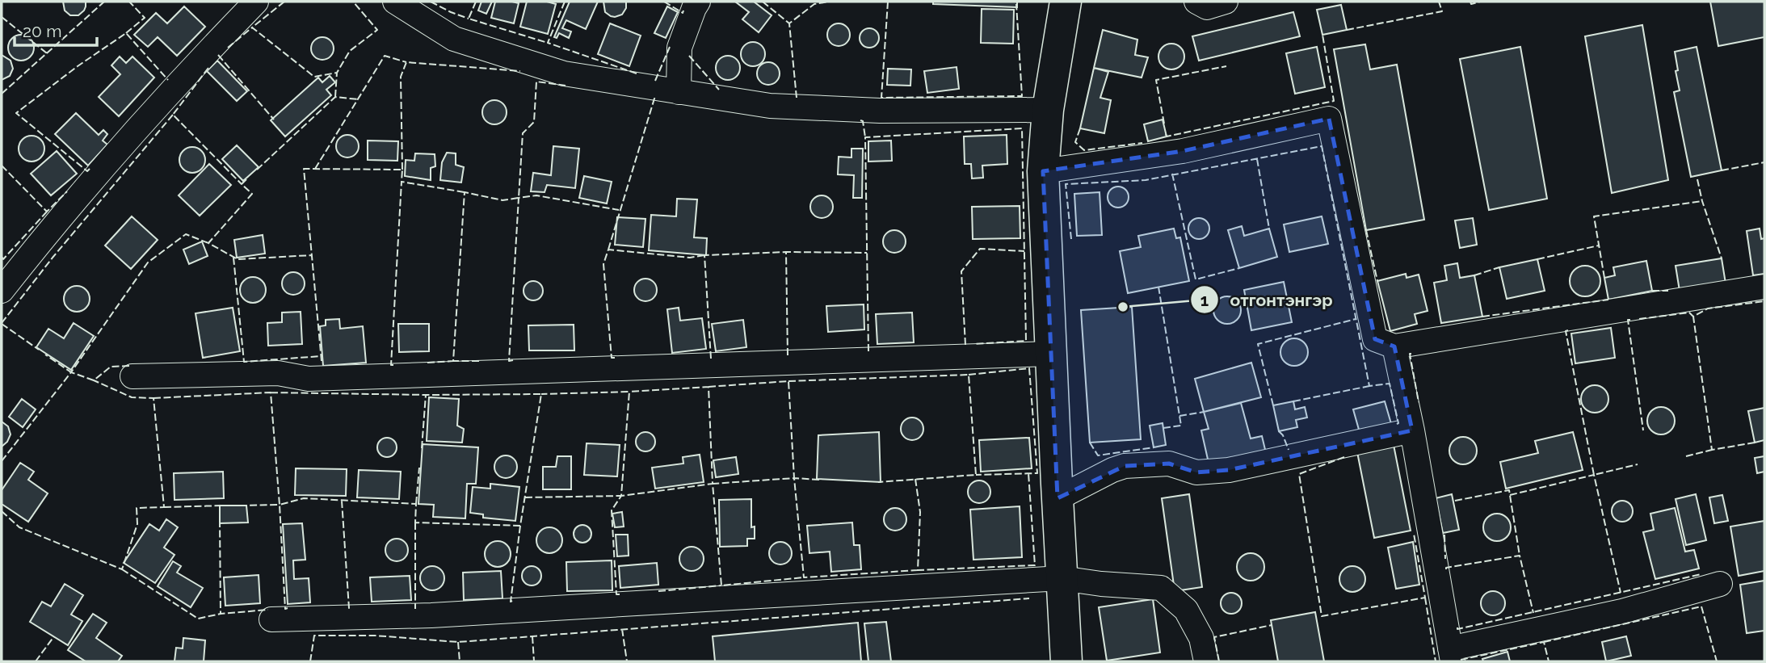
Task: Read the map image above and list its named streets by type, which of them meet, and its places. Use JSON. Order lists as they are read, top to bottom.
{
  "places": ["отгонтэнгэр"],
  "scale_bar": "20 m"
}
